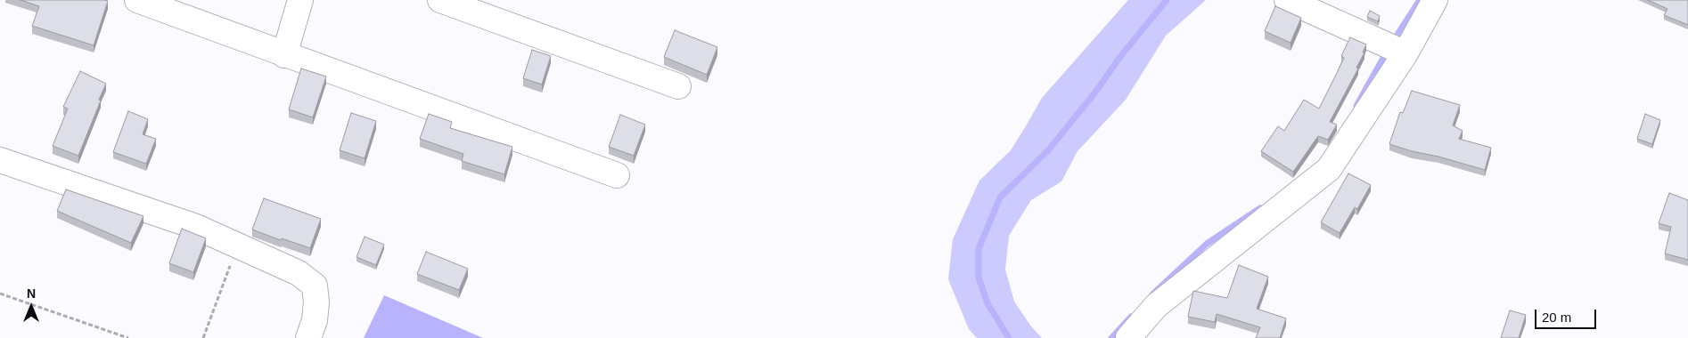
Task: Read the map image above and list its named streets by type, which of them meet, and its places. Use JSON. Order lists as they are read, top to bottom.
{
  "scale_bar": "20 m",
  "north": "top"
}
